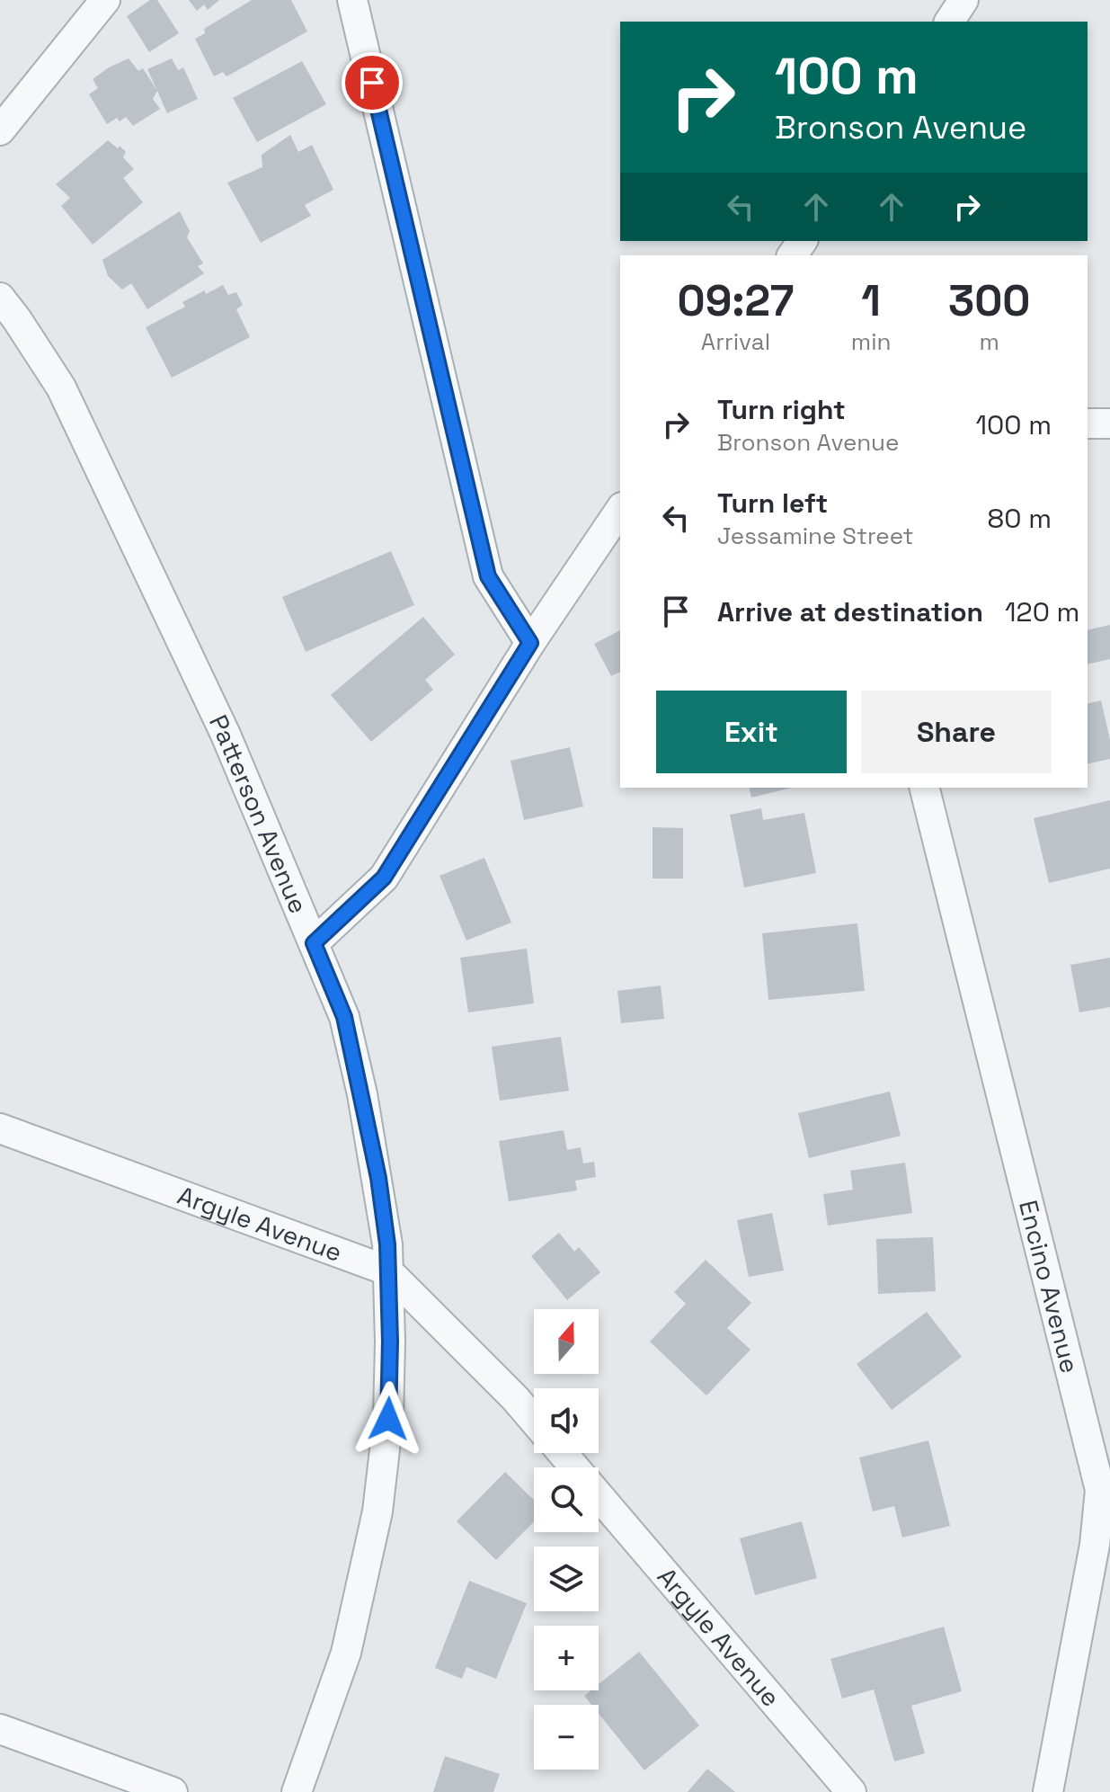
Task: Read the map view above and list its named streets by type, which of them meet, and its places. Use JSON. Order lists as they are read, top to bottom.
{
  "streets": {
    "street": ["Patterson Avenue", "Argyle Avenue", "Encino Avenue"]
  },
  "crossings": [
    ["Patterson Avenue", "Argyle Avenue"]
  ],
  "north": "top",
  "page": {
    "turn": ["100 m", "Bronson Avenue"],
    "eta": [
      "09:27",
      "Arrival",
      "1",
      "min",
      "300",
      "m"
    ],
    "list": [
      {
        "name": "Turn right",
        "note": "Bronson Avenue",
        "value": "100 m"
      },
      {
        "name": "Turn left",
        "note": "Jessamine Street",
        "value": "80 m"
      },
      {
        "name": "Arrive at destination",
        "value": "120 m"
      }
    ],
    "buttons": ["Exit", "Share"],
    "map_buttons": ["+", "−"]
  }
}
